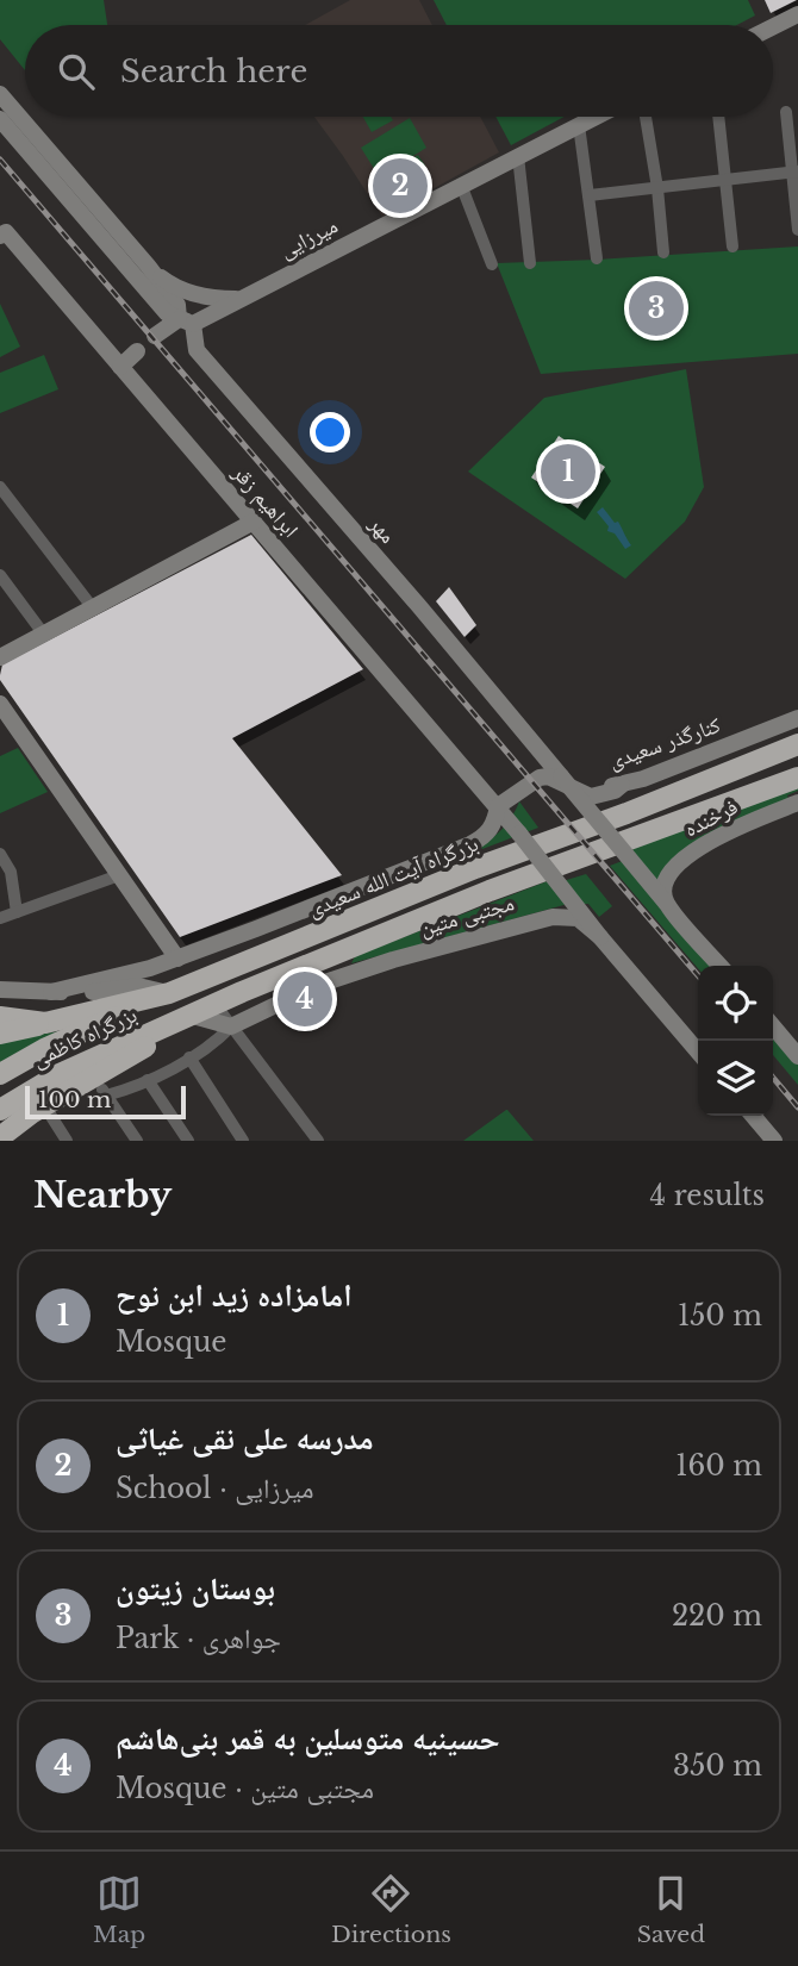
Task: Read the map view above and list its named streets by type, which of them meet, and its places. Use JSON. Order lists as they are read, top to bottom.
{
  "streets": {
    "highway": ["بزرگراه آیت الله سعیدی", "بزرگراه کاظمی"],
    "street": [
      "میرزایی",
      "ابراهیم زقر",
      "مهر",
      "کنارگذر سعیدی",
      "فرخنده",
      "مجتبی متین"
    ]
  },
  "crossings": [
    ["میرزایی", "مهر"],
    ["ابراهیم زقر", "مجتبی متین"],
    ["مهر", "کنارگذر سعیدی"],
    ["بزرگراه آیت الله سعیدی", "بزرگراه کاظمی"]
  ],
  "scale_bar": "100 m",
  "page": {
    "search": "Search here",
    "pins": [
      "2",
      "3",
      "1",
      "4"
    ],
    "scale": "100 m",
    "heading": ["Nearby", "4 results"],
    "list": [
      {
        "mark": "1",
        "name": "امامزاده زید ابن نوح",
        "note": "Mosque",
        "value": "150 m"
      },
      {
        "mark": "2",
        "name": "مدرسه علی نقی غیاثی",
        "note": "School · میرزایی",
        "value": "160 m"
      },
      {
        "mark": "3",
        "name": "بوستان زیتون",
        "note": "Park · جواهری",
        "value": "220 m"
      },
      {
        "mark": "4",
        "name": "حسینیه متوسلین به قمر بنی‌هاشم",
        "note": "Mosque · مجتبی متین",
        "value": "350 m"
      }
    ],
    "nav": ["Map", "Directions", "Saved"]
  }
}
